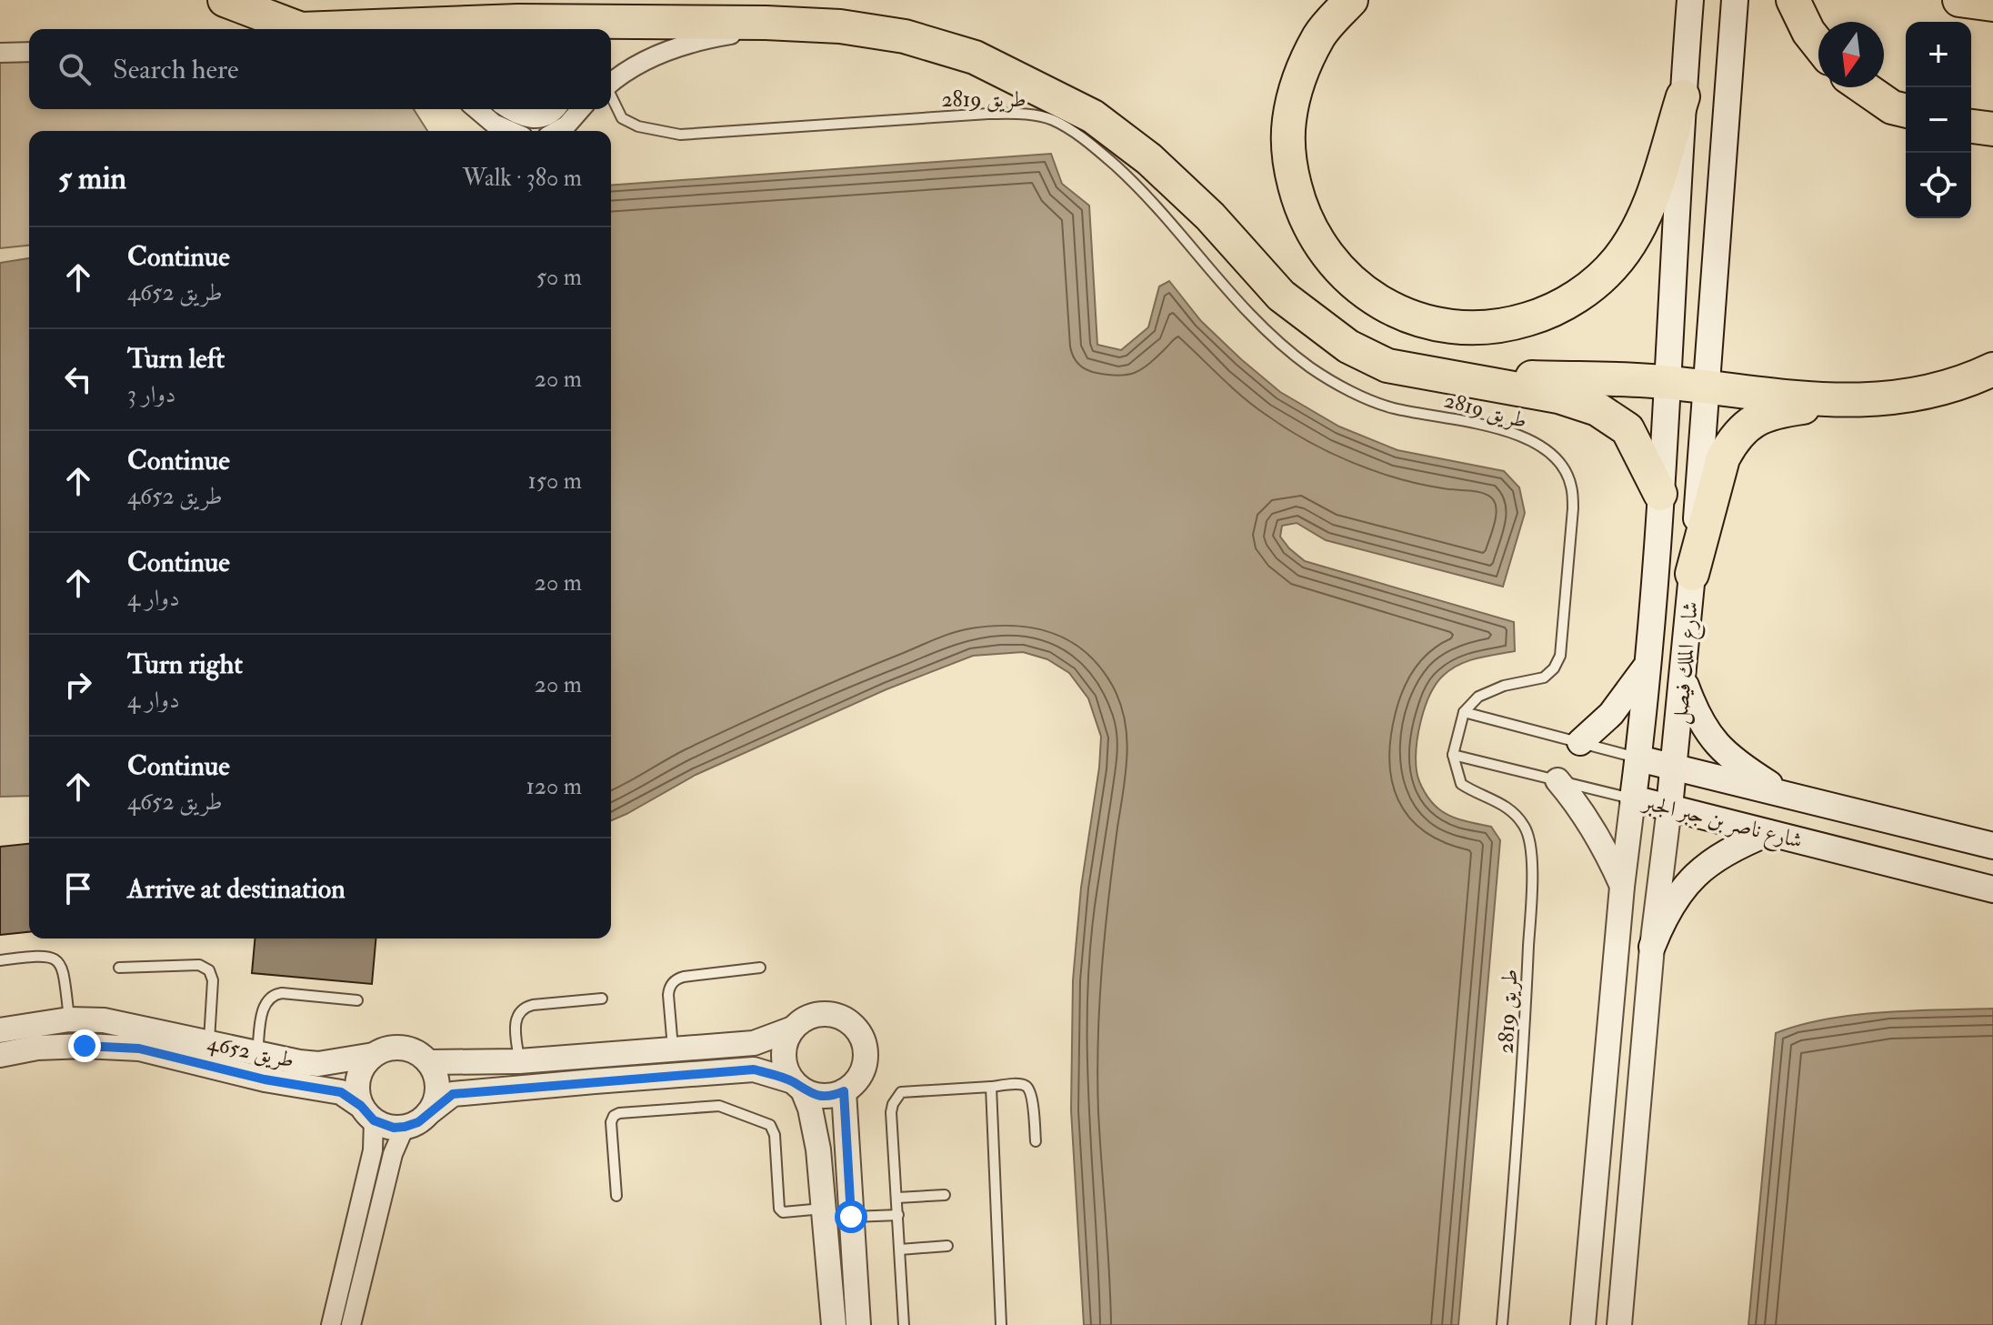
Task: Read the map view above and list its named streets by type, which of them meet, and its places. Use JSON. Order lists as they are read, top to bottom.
{
  "streets": {
    "main road": ["شارع الملك فيصل", "شارع ناصر بن جبر الجبر"],
    "street": ["طريق 4652"],
    "lane": ["طريق 2819"]
  },
  "crossings": [
    ["طريق 2819", "شارع ناصر بن جبر الجبر"],
    ["شارع الملك فيصل", "شارع ناصر بن جبر الجبر"]
  ],
  "north": "bottom",
  "page": {
    "map_buttons": ["+", "−"],
    "search": "Search here",
    "heading": ["5 min", "Walk · 380 m"],
    "list": [
      ["Continue", "طريق 4652", "50 m"],
      ["Turn left", "دوار 3", "20 m"],
      ["Continue", "طريق 4652", "150 m"],
      ["Continue", "دوار 4", "20 m"],
      ["Turn right", "دوار 4", "20 m"],
      ["Continue", "طريق 4652", "120 m"],
      "Arrive at destination"
    ]
  }
}
